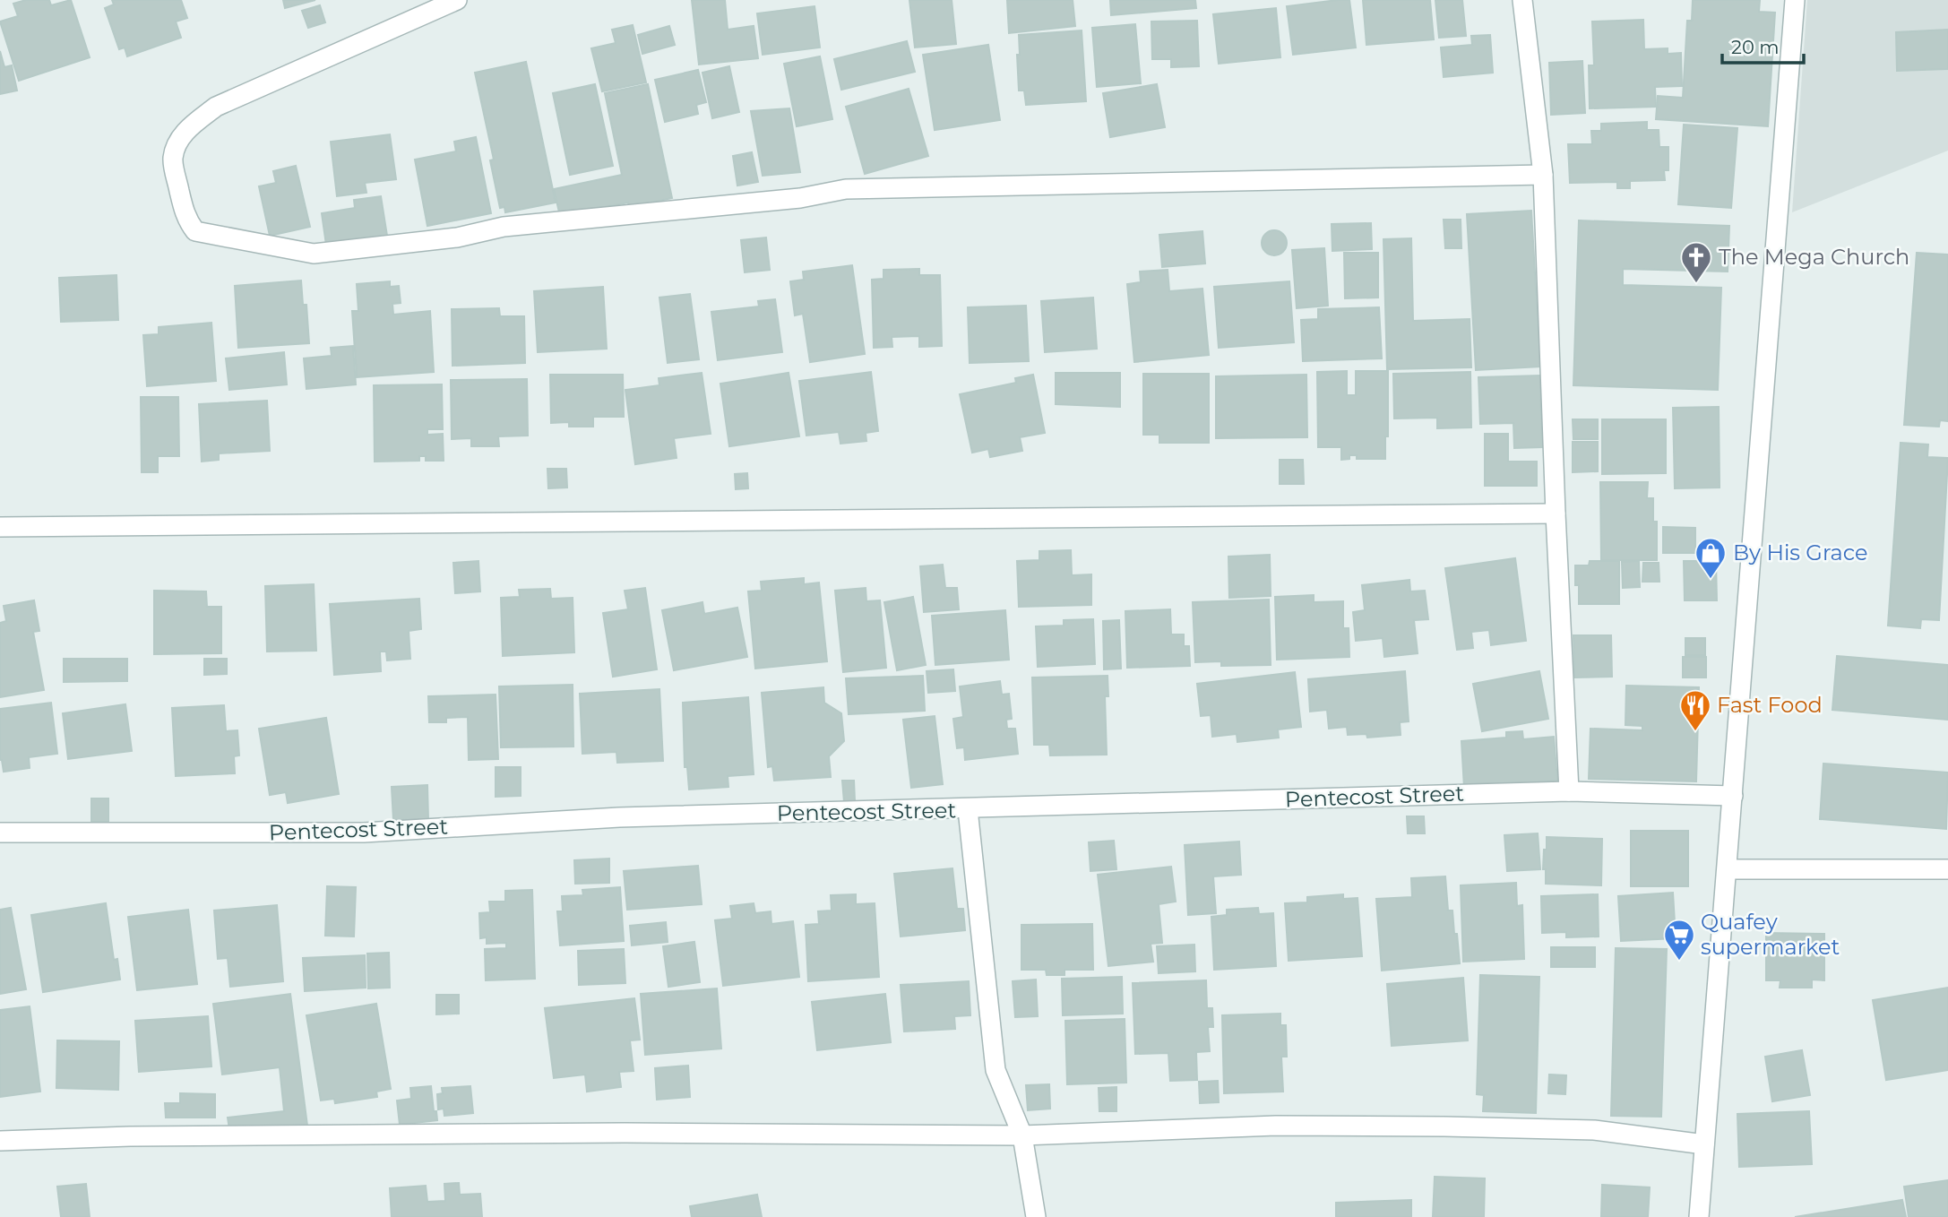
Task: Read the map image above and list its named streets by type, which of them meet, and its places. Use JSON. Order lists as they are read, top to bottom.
{
  "streets": {
    "street": ["Pentecost Street"]
  },
  "places": {
    "church": ["The Mega Church"],
    "shop": ["By His Grace"],
    "restaurant": ["Fast Food"],
    "supermarket": ["Quafey supermarket"]
  },
  "scale_bar": "20 m"
}
